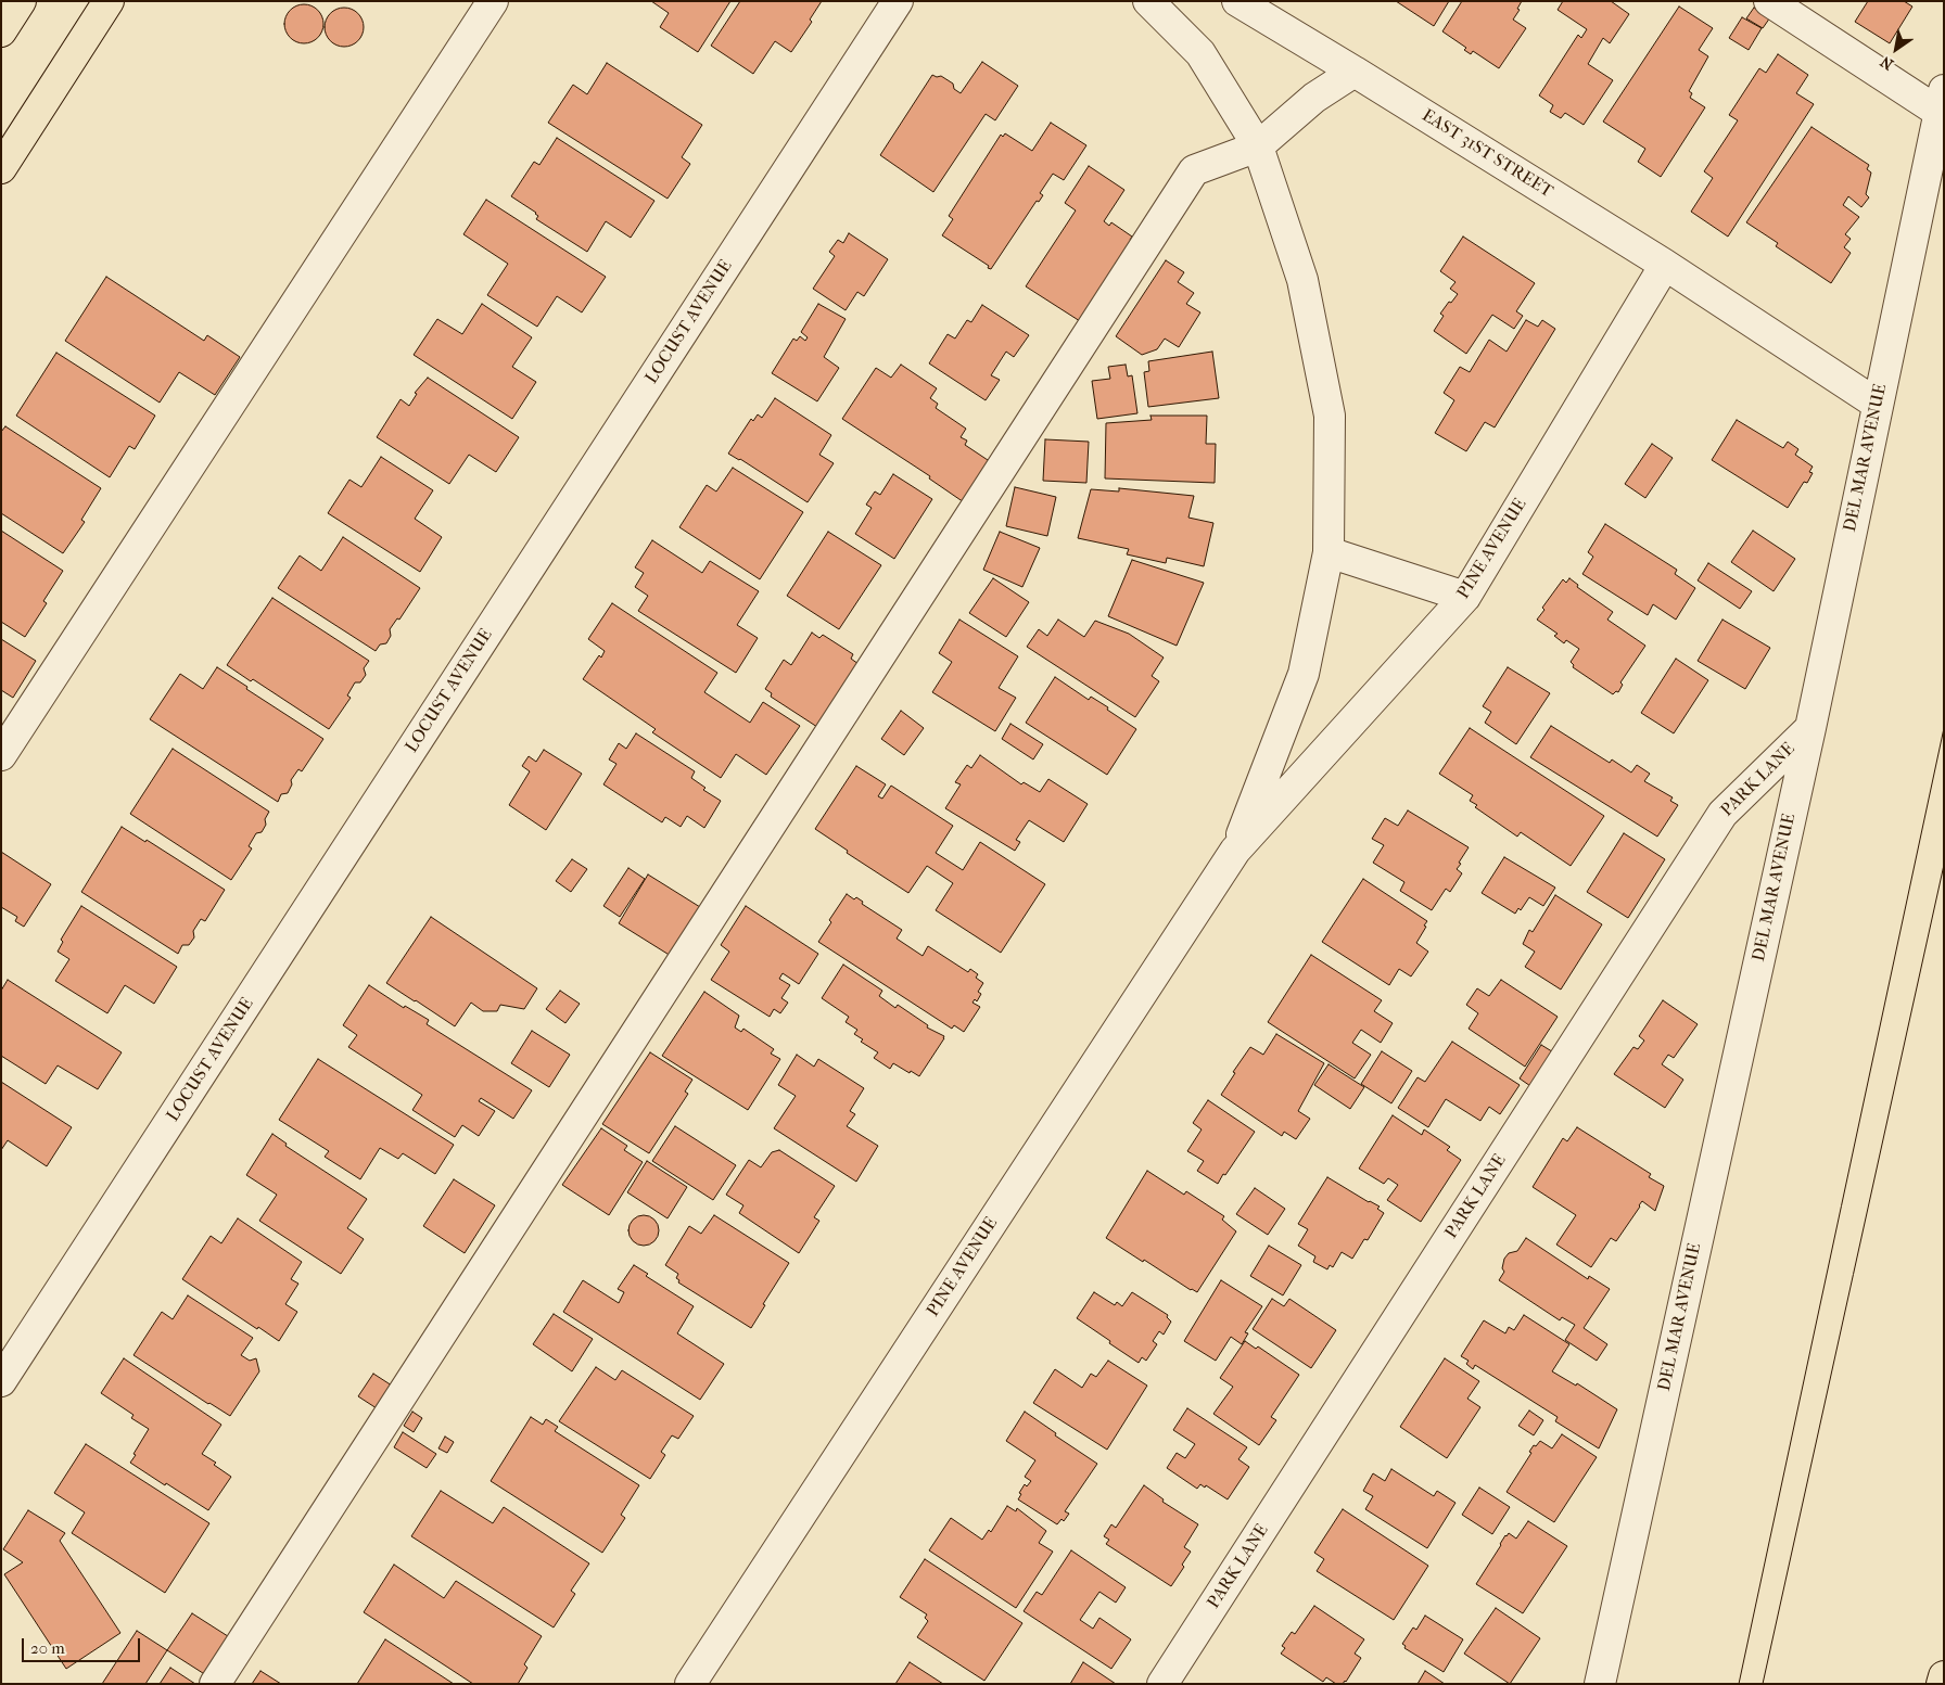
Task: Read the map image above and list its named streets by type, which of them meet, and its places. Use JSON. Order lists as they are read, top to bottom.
{
  "streets": {
    "street": [
      "EAST 31ST STREET",
      "LOCUST AVENUE",
      "DEL MAR AVENUE",
      "PINE AVENUE",
      "PARK LANE"
    ]
  },
  "crossings": [
    ["EAST 31ST STREET", "DEL MAR AVENUE"],
    ["EAST 31ST STREET", "PINE AVENUE"],
    ["DEL MAR AVENUE", "PARK LANE"]
  ],
  "scale_bar": "20 m",
  "north": "bottom left"
}
